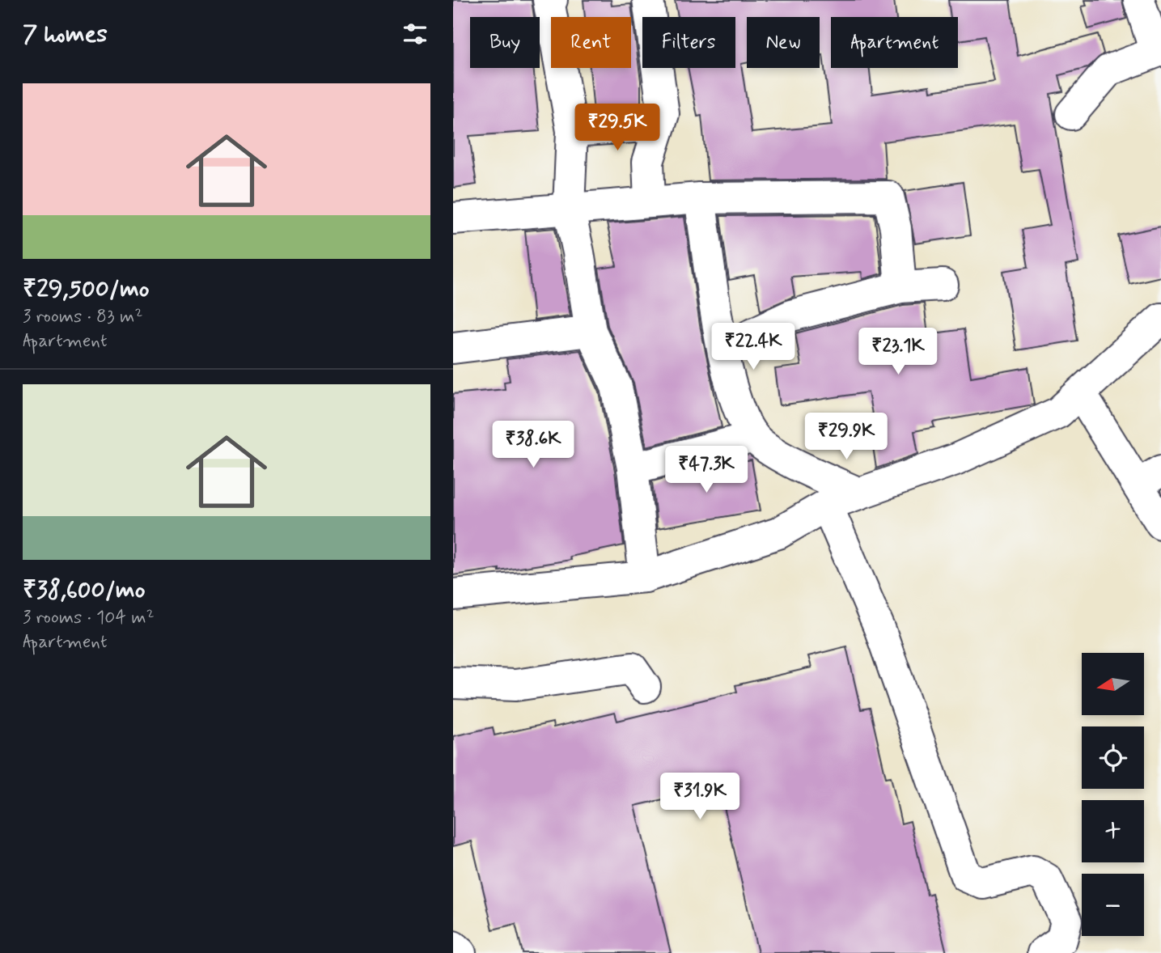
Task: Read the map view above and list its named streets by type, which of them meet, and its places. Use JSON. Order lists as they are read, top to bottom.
{
  "north": "left",
  "page": {
    "heading": "7 homes",
    "chip": [
      "Buy",
      "Rent",
      "Filters",
      "New",
      "Apartment"
    ],
    "list": [
      {
        "name": "₹29,500/mo",
        "note": "3 rooms · 83 m² · Apartment"
      },
      {
        "name": "₹38,600/mo",
        "note": "3 rooms · 104 m² · Apartment"
      }
    ],
    "price": [
      "₹29.5K",
      "₹22.4K",
      "₹23.1K",
      "₹29.9K",
      "₹38.6K",
      "₹47.3K",
      "₹31.9K"
    ],
    "map_buttons": ["+", "−"]
  }
}
